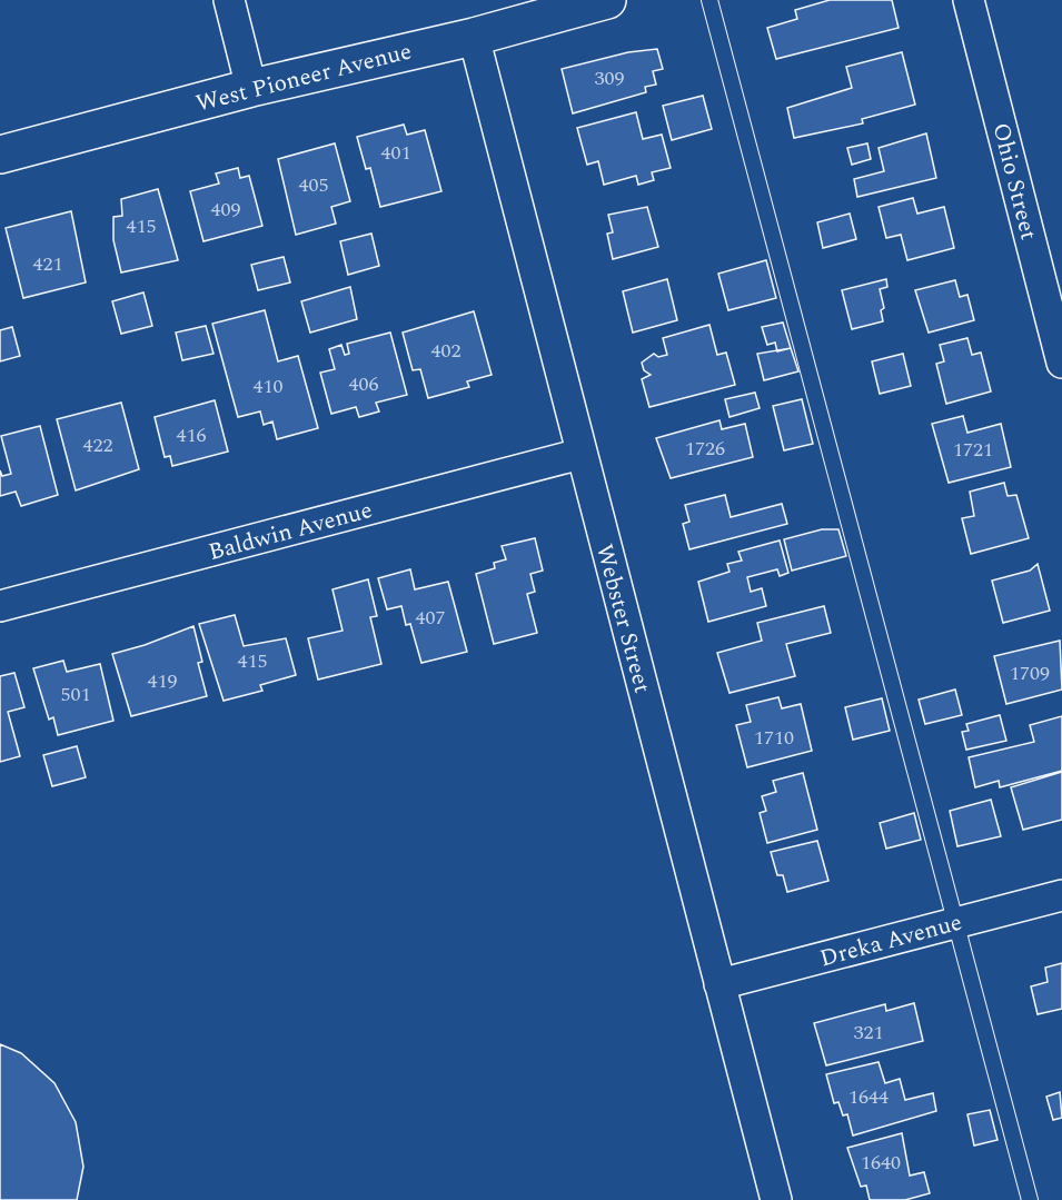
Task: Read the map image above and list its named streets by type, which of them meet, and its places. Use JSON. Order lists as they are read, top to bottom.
{
  "streets": {
    "street": [
      "West Pioneer Avenue",
      "Ohio Street",
      "Baldwin Avenue",
      "Webster Street",
      "Dreka Avenue"
    ]
  },
  "crossings": [
    ["West Pioneer Avenue", "Webster Street"],
    ["Baldwin Avenue", "Webster Street"],
    ["Webster Street", "Dreka Avenue"]
  ],
  "house_numbers": [
    "309",
    "401",
    "405",
    "409",
    "415",
    "421",
    "402",
    "406",
    "410",
    "416",
    "422",
    "1726",
    "1721",
    "407",
    "415",
    "1709",
    "419",
    "501",
    "1710",
    "321",
    "1644",
    "1640"
  ]
}
